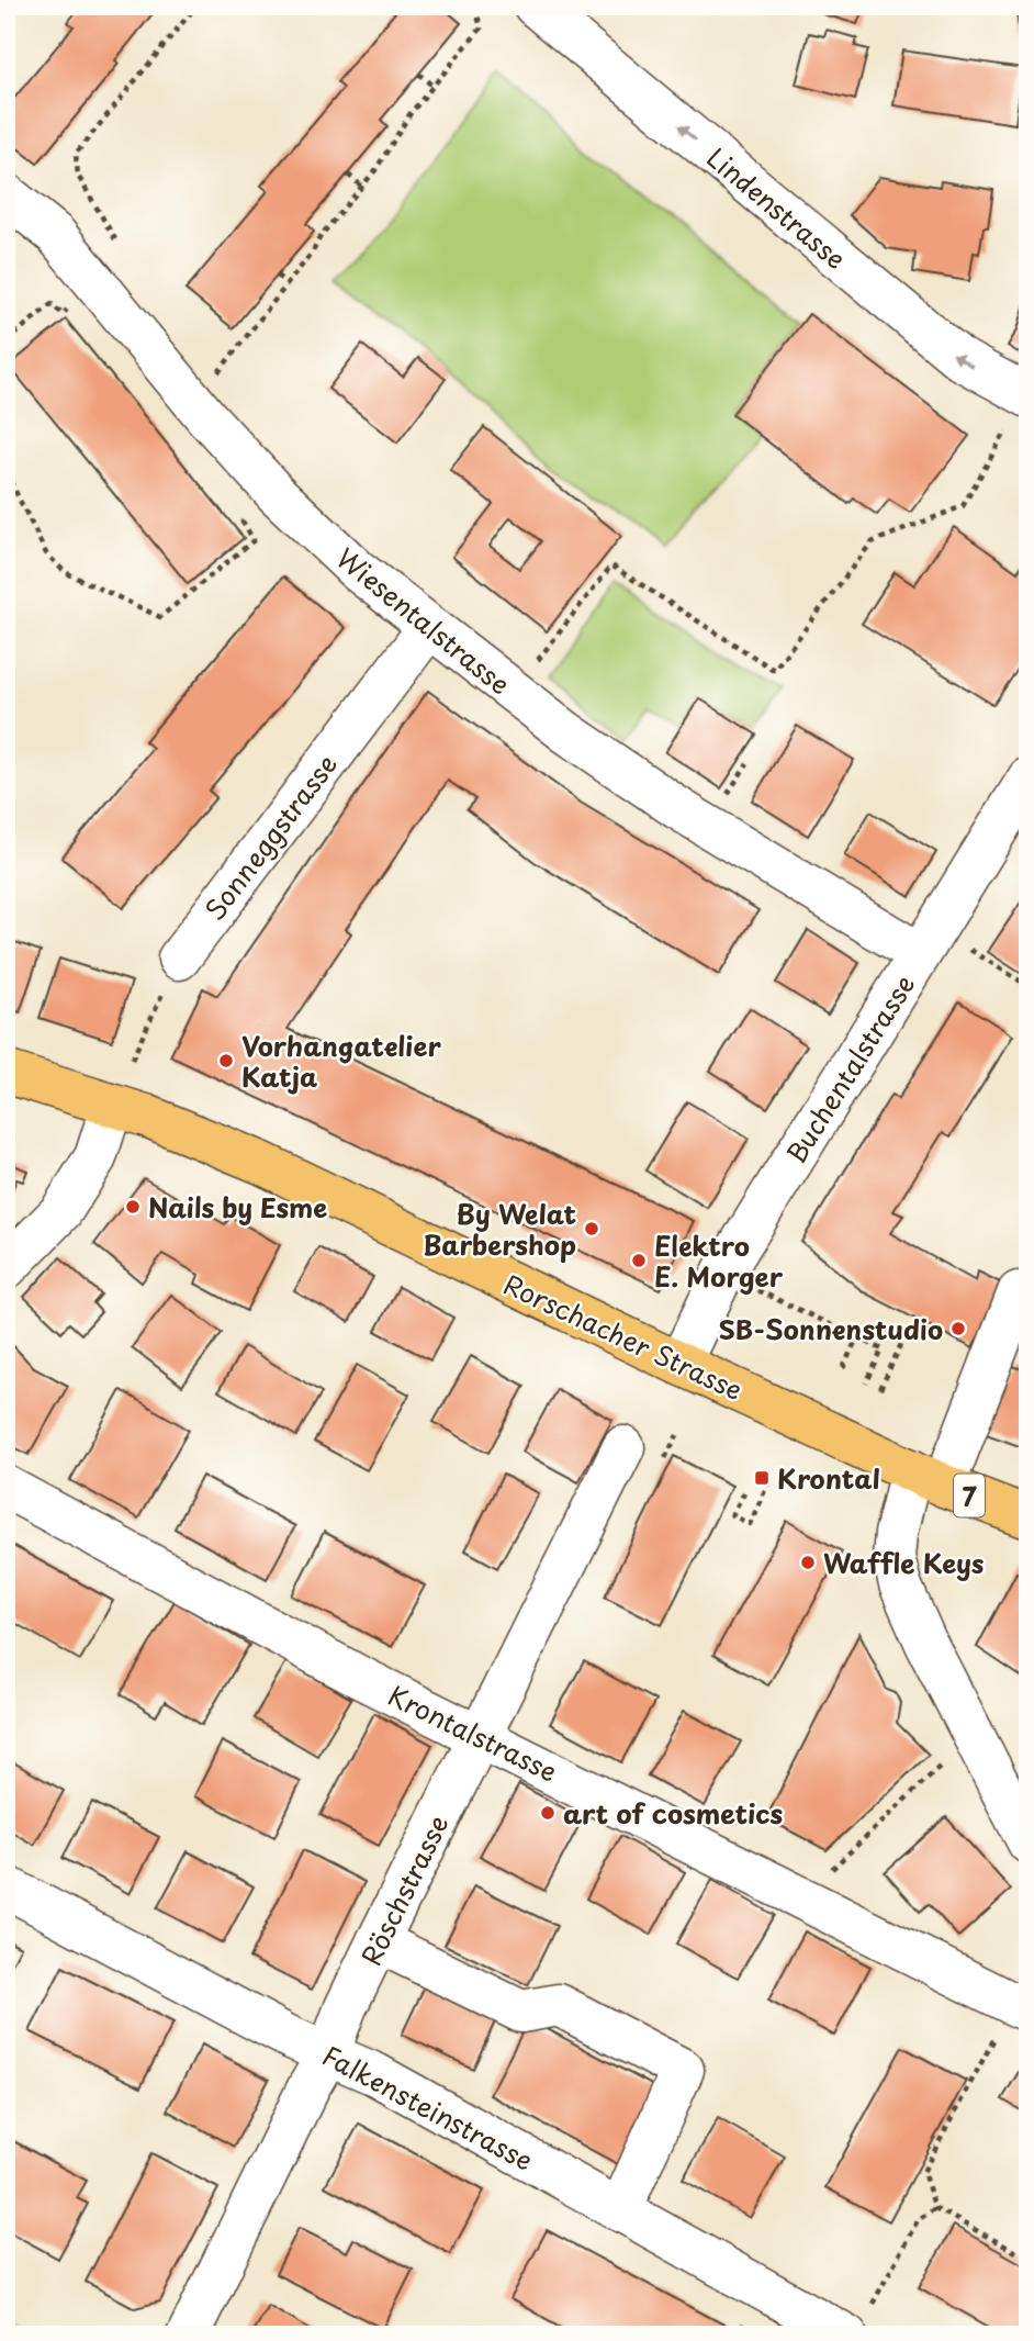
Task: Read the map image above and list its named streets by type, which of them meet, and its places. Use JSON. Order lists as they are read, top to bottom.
{
  "streets": {
    "main road": ["Rorschacher Strasse", "7"],
    "street": [
      "Lindenstrasse",
      "Wiesentalstrasse",
      "Sonneggstrasse",
      "Buchentalstrasse",
      "Krontalstrasse",
      "Röschstrasse",
      "Falkensteinstrasse"
    ]
  },
  "crossings": [
    ["Wiesentalstrasse", "Sonneggstrasse"],
    ["Wiesentalstrasse", "Buchentalstrasse"],
    ["Buchentalstrasse", "Rorschacher Strasse"],
    ["Krontalstrasse", "Röschstrasse"],
    ["Röschstrasse", "Falkensteinstrasse"]
  ],
  "one_way": ["Lindenstrasse"],
  "places": {
    "other": [
      "Vorhangatelier Katja",
      "Nails by Esme",
      "By Welat Barbershop",
      "Elektro E. Morger",
      "SB-Sonnenstudio",
      "Waffle Keys",
      "art of cosmetics"
    ],
    "transit": ["Krontal"]
  }
}
